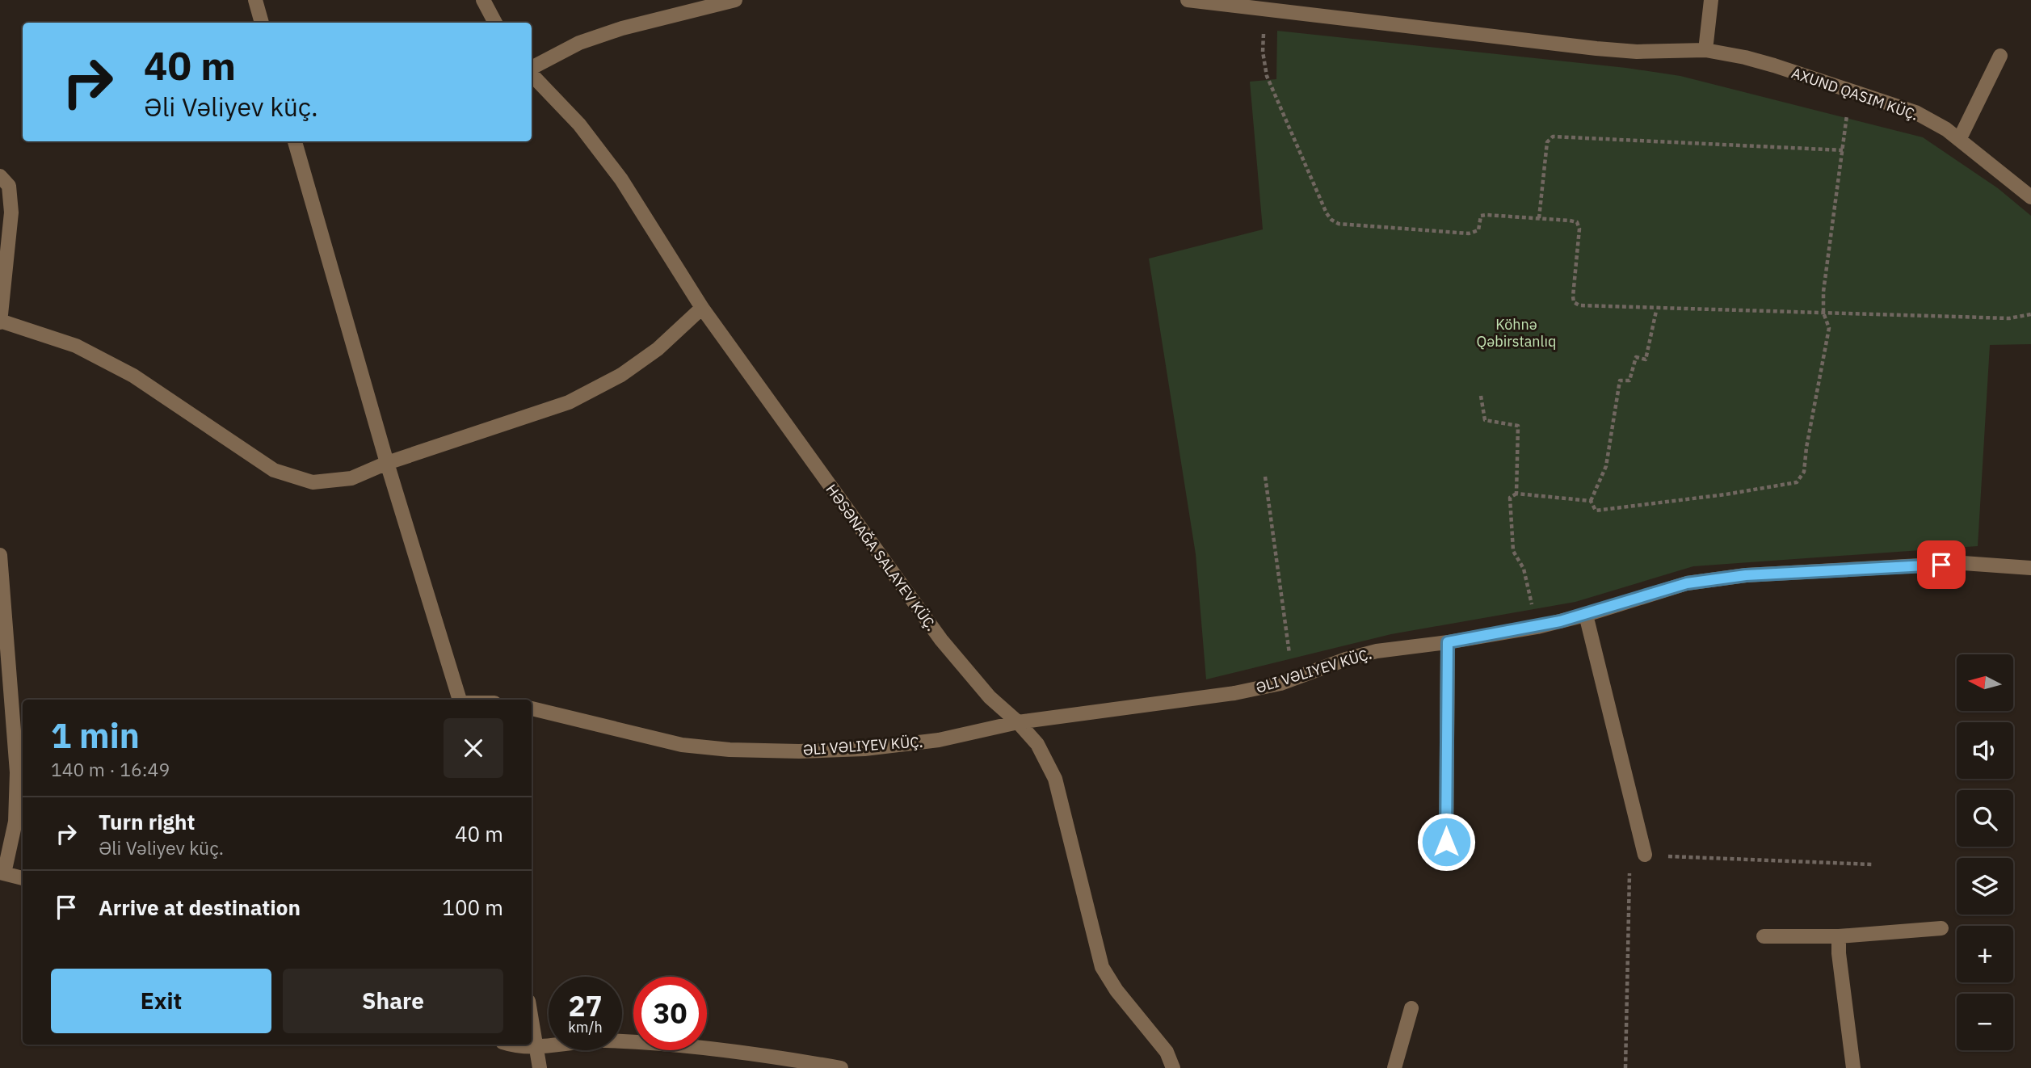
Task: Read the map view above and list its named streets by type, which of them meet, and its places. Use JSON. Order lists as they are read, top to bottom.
{
  "streets": {
    "street": ["HƏSƏNAĞA SALAYEV KÜÇ.", "ƏLI VƏLIYEV KÜÇ."]
  },
  "crossings": [
    ["HƏSƏNAĞA SALAYEV KÜÇ.", "ƏLI VƏLIYEV KÜÇ."]
  ],
  "parks": ["Köhnə Qəbirstanlıq"],
  "north": "left",
  "page": {
    "turn": ["40 m", "Əli Vəliyev küç."],
    "map_buttons": ["+", "−"],
    "heading": ["1 min", "140 m · 16:49"],
    "list": [
      {
        "name": "Turn right",
        "note": "Əli Vəliyev küç.",
        "value": "40 m"
      },
      {
        "name": "Arrive at destination",
        "value": "100 m"
      }
    ],
    "buttons": ["Exit", "Share"],
    "speed": "27 km/h",
    "limit": "30"
  }
}
